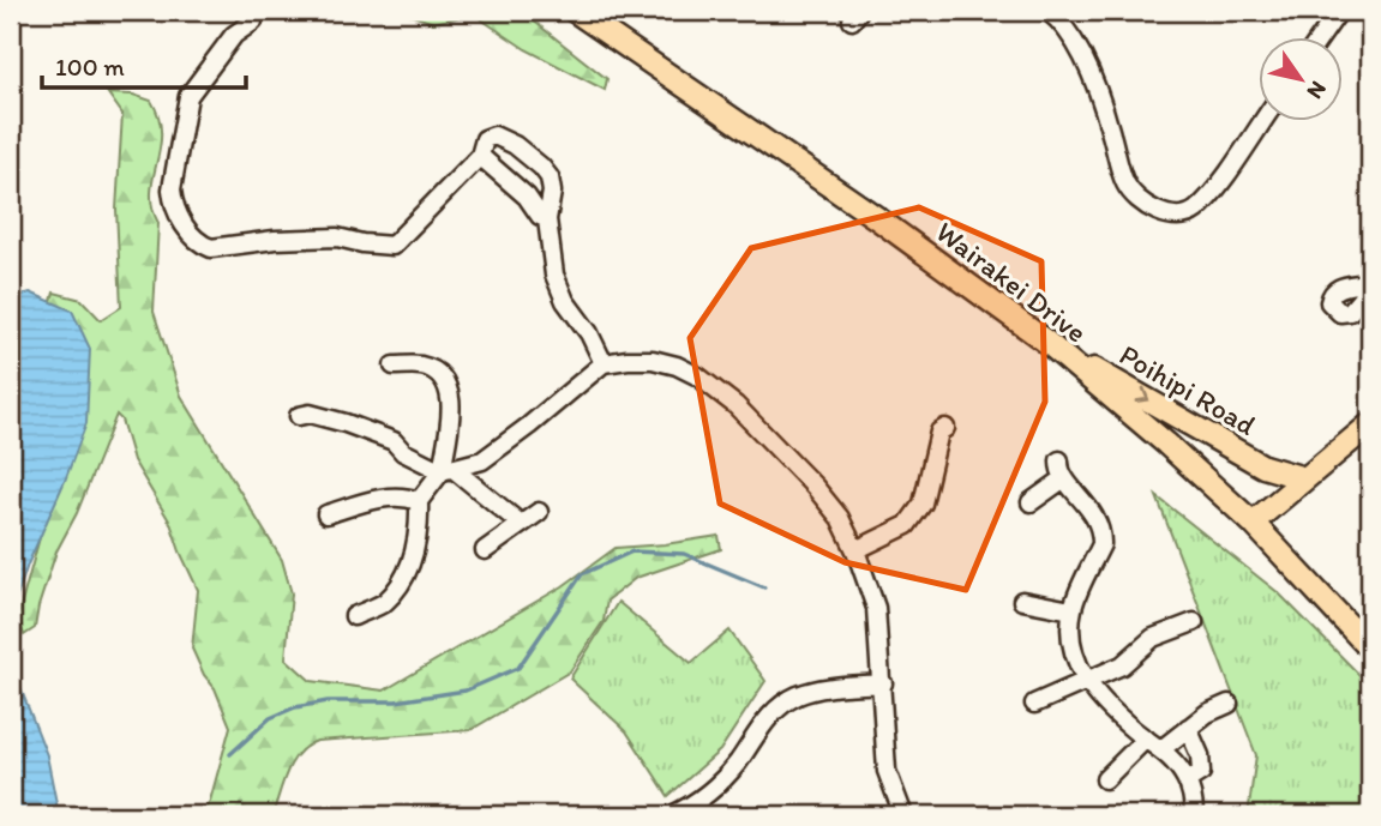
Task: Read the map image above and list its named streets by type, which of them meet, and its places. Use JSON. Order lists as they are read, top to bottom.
{
  "streets": {
    "main road": ["Wairakei Drive", "Poihipi Road"]
  },
  "crossings": [
    ["Wairakei Drive", "Poihipi Road"]
  ],
  "one_way": ["Poihipi Road"],
  "scale_bar": "100 m",
  "north": "bottom right"
}
